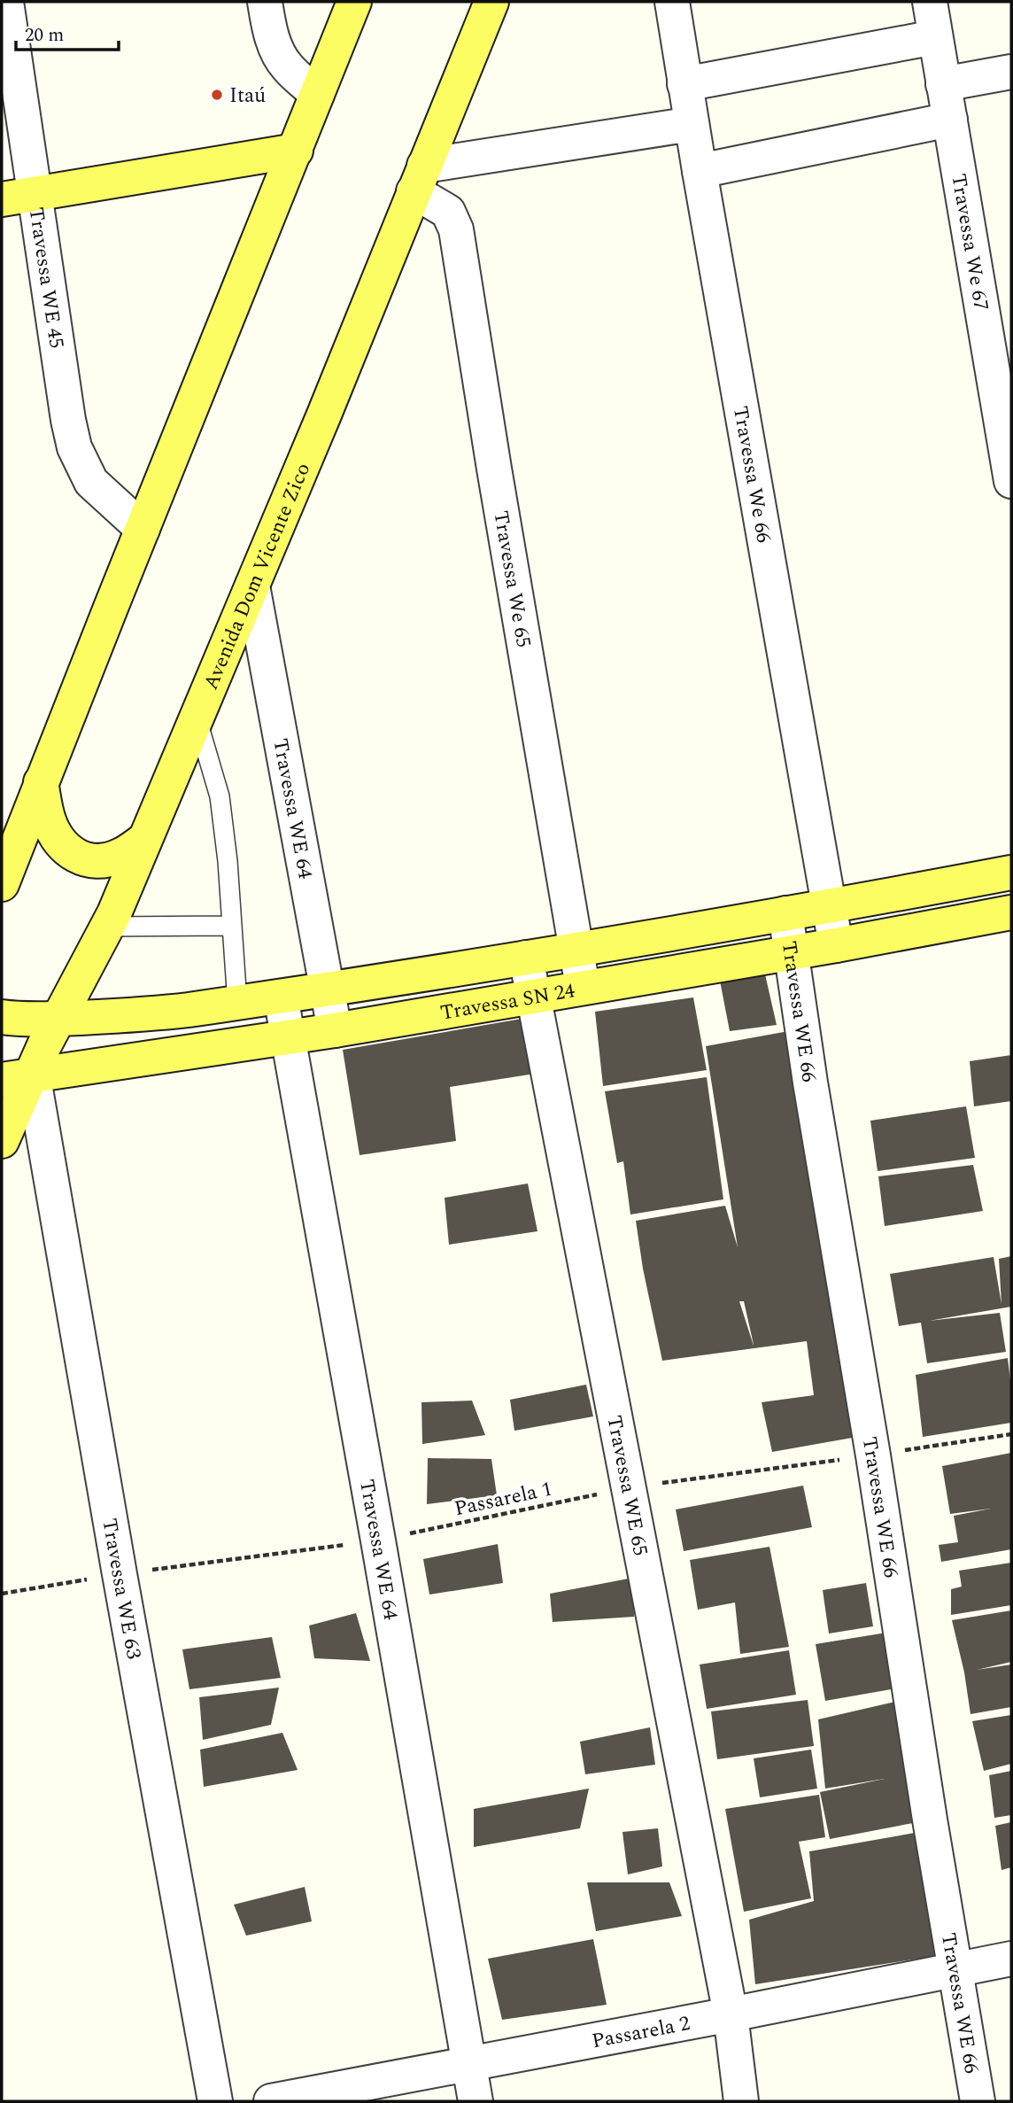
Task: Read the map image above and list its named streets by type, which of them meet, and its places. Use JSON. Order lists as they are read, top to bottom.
{
  "streets": {
    "main road": ["Avenida Dom Vicente Zico", "Travessa SN 24"],
    "street": [
      "Travessa We 67",
      "Travessa WE 45",
      "Travessa We 66",
      "Travessa We 65",
      "Travessa WE 64",
      "Travessa WE 66",
      "Travessa WE 65",
      "Travessa WE 63",
      "Passarela 2"
    ],
    "path": ["Passarela 1"]
  },
  "crossings": [
    ["Travessa We 66", "Travessa SN 24"],
    ["Avenida Dom Vicente Zico", "Travessa We 65"],
    ["Avenida Dom Vicente Zico", "Travessa WE 64"],
    ["Avenida Dom Vicente Zico", "Travessa SN 24"],
    ["Avenida Dom Vicente Zico", "Travessa WE 63"],
    ["Travessa We 65", "Travessa SN 24"],
    ["Travessa WE 64", "Travessa SN 24"],
    ["Travessa WE 64", "Passarela 1"],
    ["Travessa WE 64", "Passarela 2"],
    ["Travessa SN 24", "Travessa WE 66"],
    ["Travessa SN 24", "Travessa WE 65"],
    ["Travessa SN 24", "Travessa WE 63"],
    ["Travessa WE 66", "Passarela 1"],
    ["Travessa WE 66", "Passarela 2"],
    ["Travessa WE 65", "Passarela 1"],
    ["Travessa WE 65", "Passarela 2"],
    ["Passarela 1", "Travessa WE 63"]
  ],
  "places": ["Itaú"],
  "scale_bar": "20 m"
}
